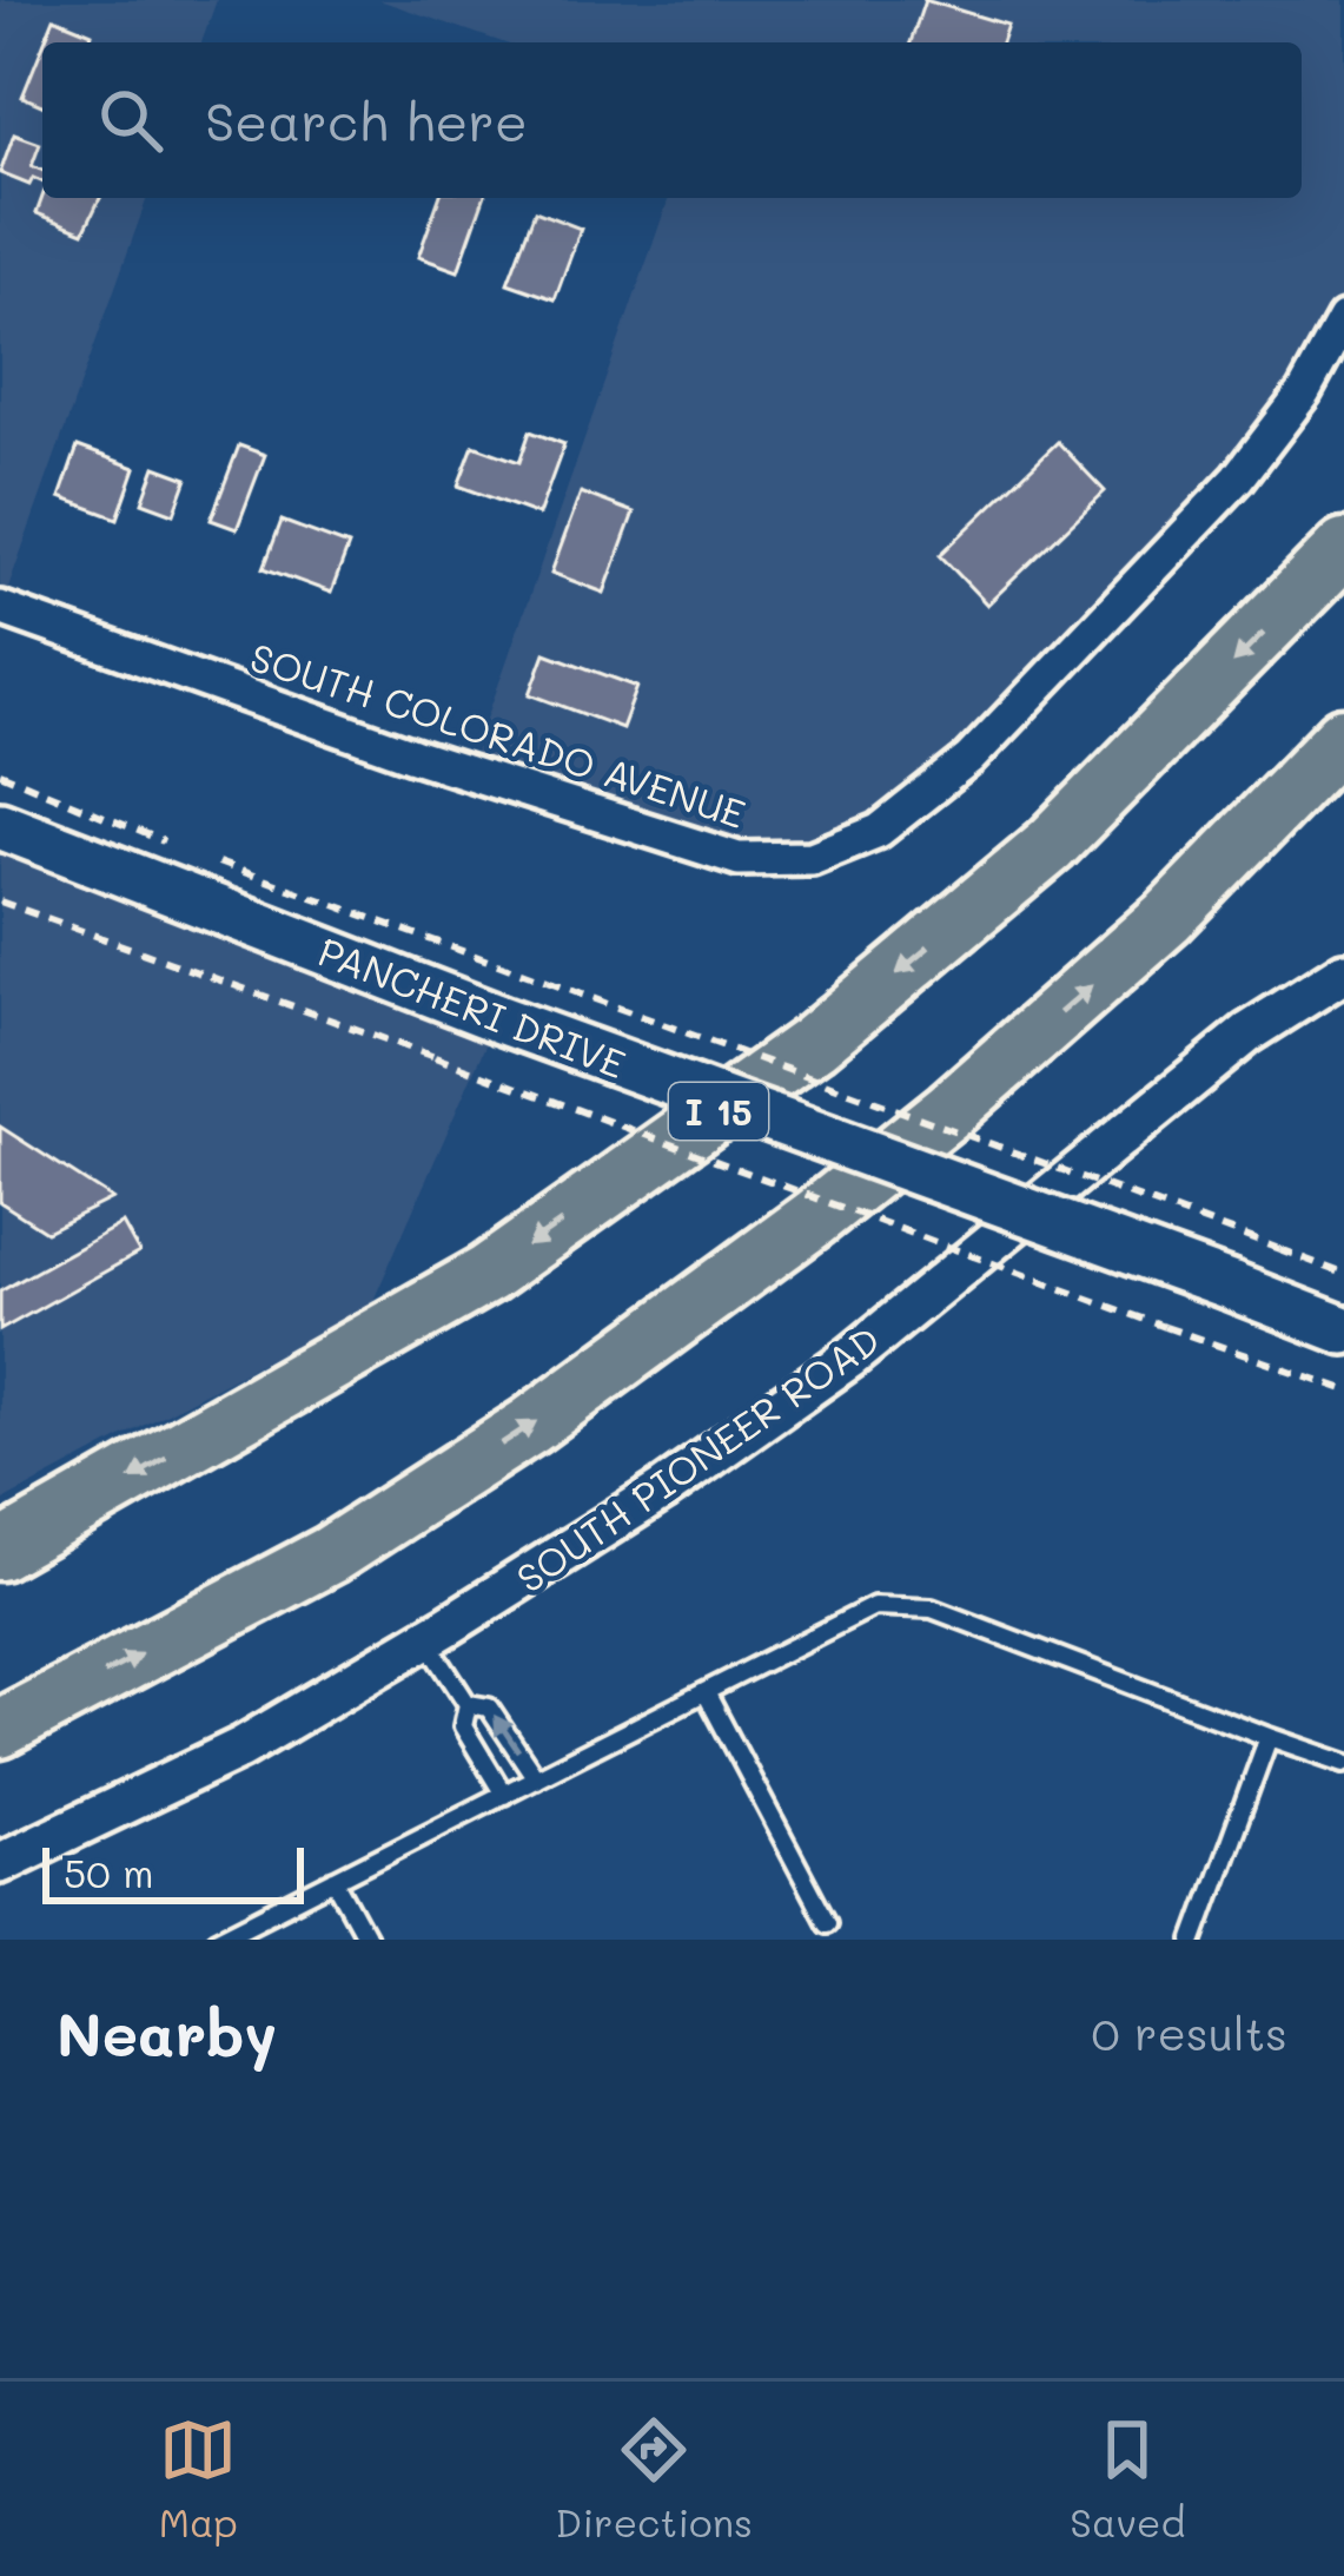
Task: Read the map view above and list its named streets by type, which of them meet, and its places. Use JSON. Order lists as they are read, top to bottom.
{
  "streets": {
    "highway": ["I 15"],
    "main road": ["PANCHERI DRIVE"],
    "street": ["SOUTH COLORADO AVENUE", "SOUTH PIONEER ROAD"]
  },
  "scale_bar": "50 m",
  "page": {
    "search": "Search here",
    "scale": "50 m",
    "heading": ["Nearby", "0 results"],
    "nav": ["Map", "Directions", "Saved"]
  }
}
